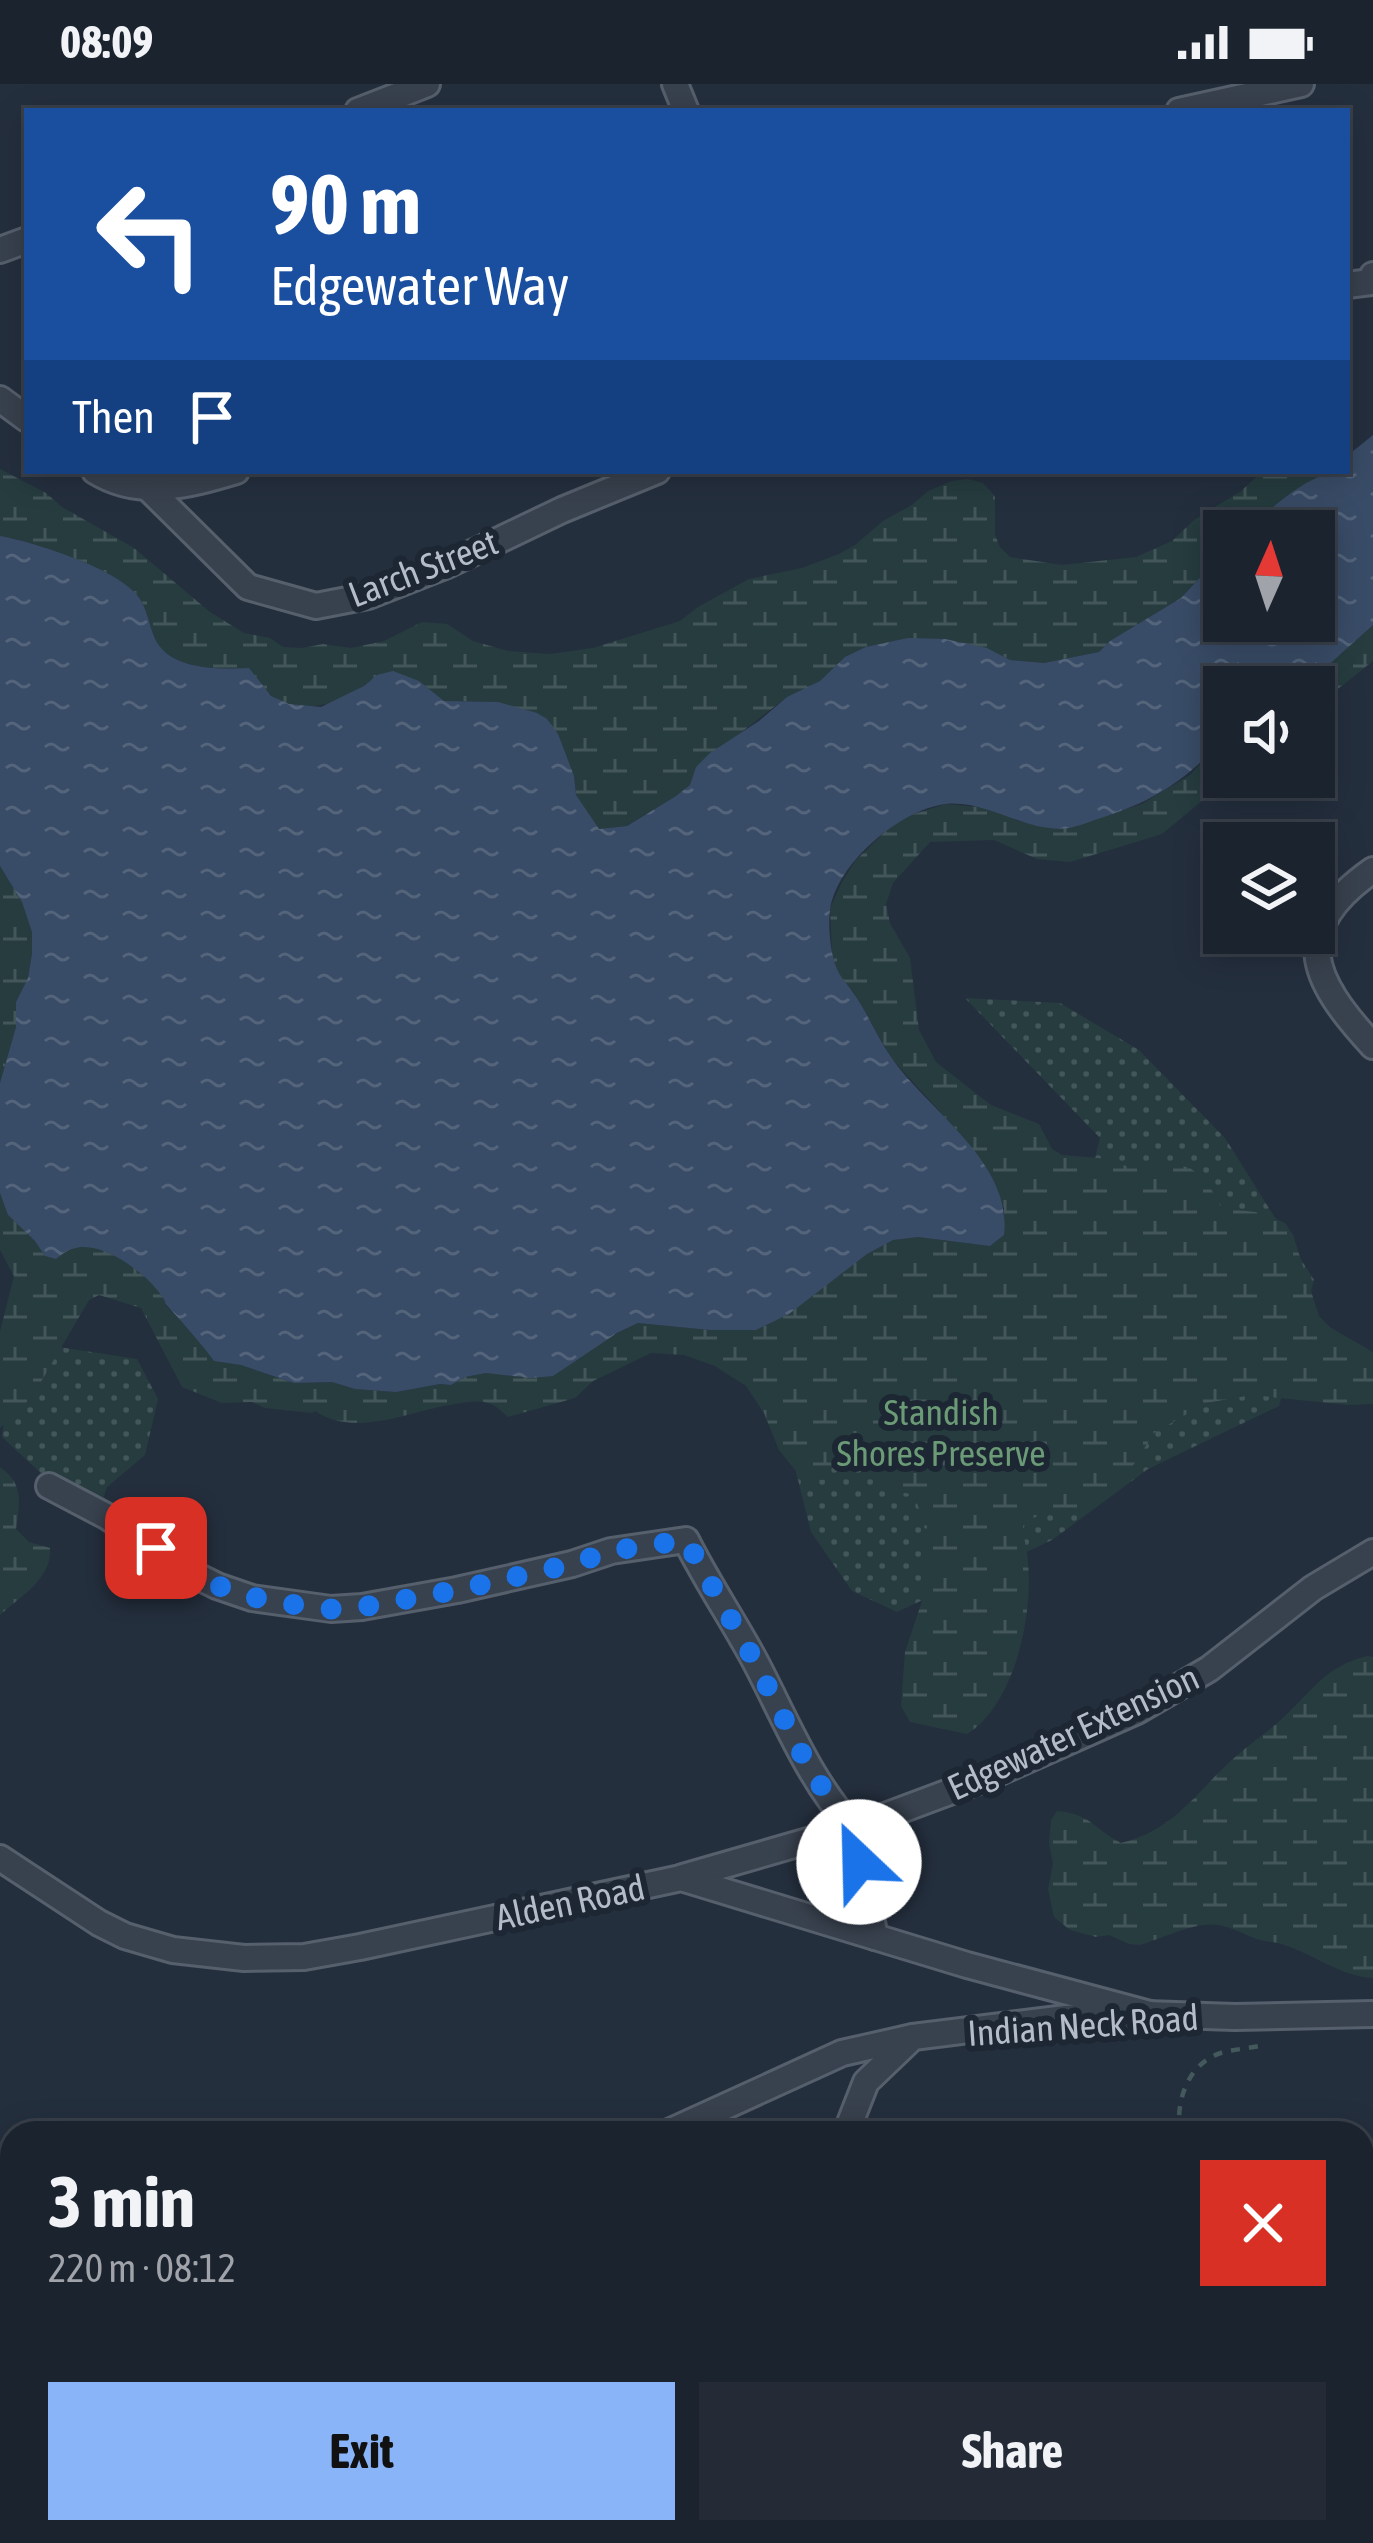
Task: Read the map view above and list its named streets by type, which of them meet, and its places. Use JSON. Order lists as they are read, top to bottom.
{
  "streets": {
    "street": [
      "Larch Street",
      "Edgewater Extension",
      "Alden Road",
      "Indian Neck Road"
    ]
  },
  "crossings": [
    ["Edgewater Extension", "Alden Road"],
    ["Alden Road", "Indian Neck Road"]
  ],
  "parks": ["Standish Shores Preserve"],
  "north": "top",
  "page": {
    "status": "08:09",
    "turn": ["90 m", "Edgewater Way"],
    "then": "Then",
    "heading": ["3 min", "220 m · 08:12"],
    "buttons": ["Exit", "Share"]
  }
}
